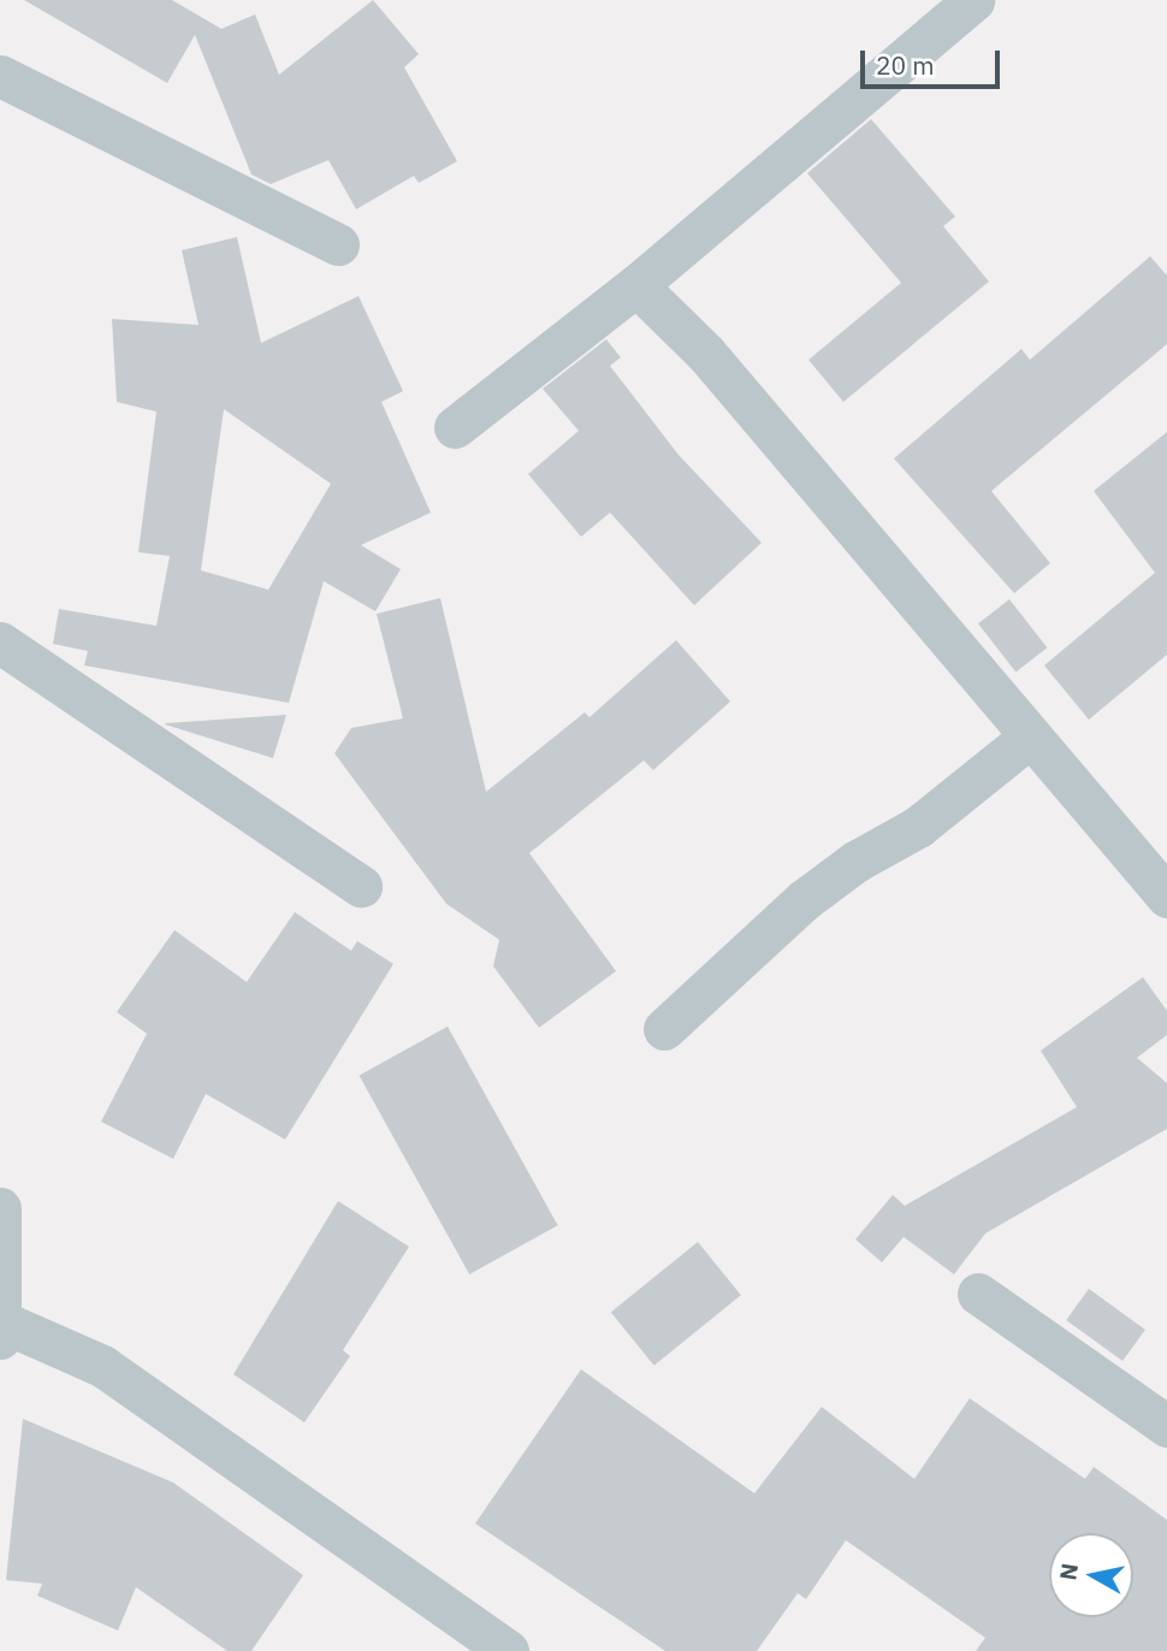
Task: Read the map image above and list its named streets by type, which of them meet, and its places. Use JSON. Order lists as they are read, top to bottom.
{
  "scale_bar": "20 m",
  "north": "left"
}
